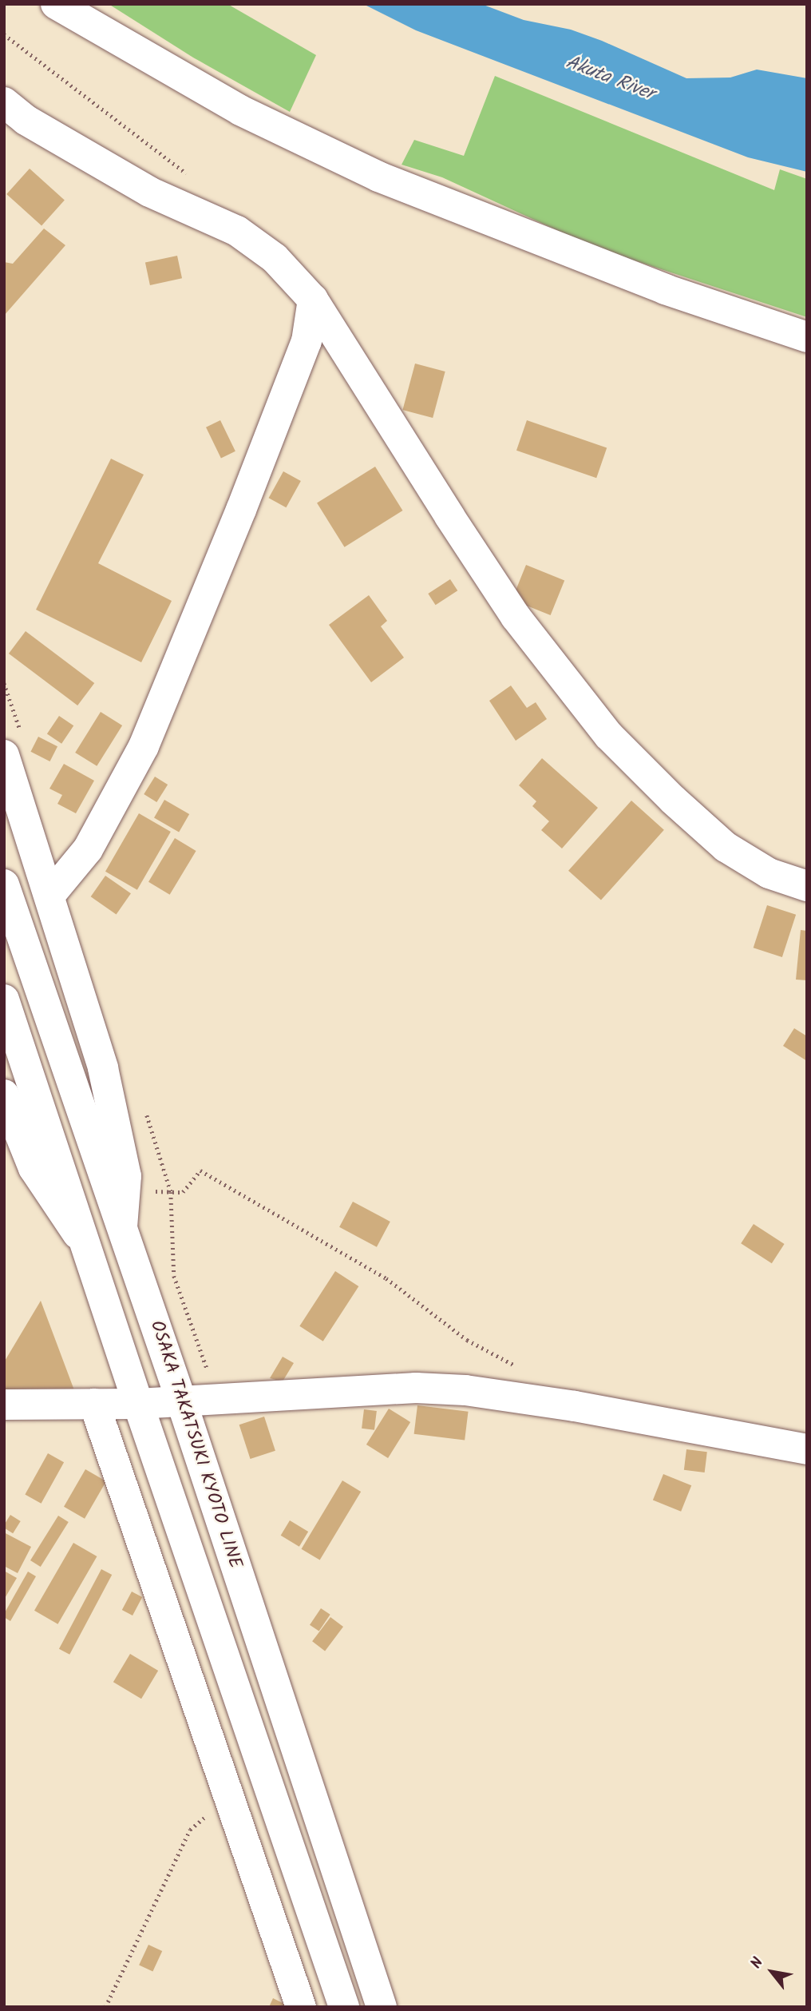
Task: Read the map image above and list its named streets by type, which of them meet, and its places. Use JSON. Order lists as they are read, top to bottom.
{
  "streets": {
    "street": ["OSAKA TAKATSUKI KYOTO LINE"]
  },
  "water": ["Akuta River"],
  "north": "top left"
}
